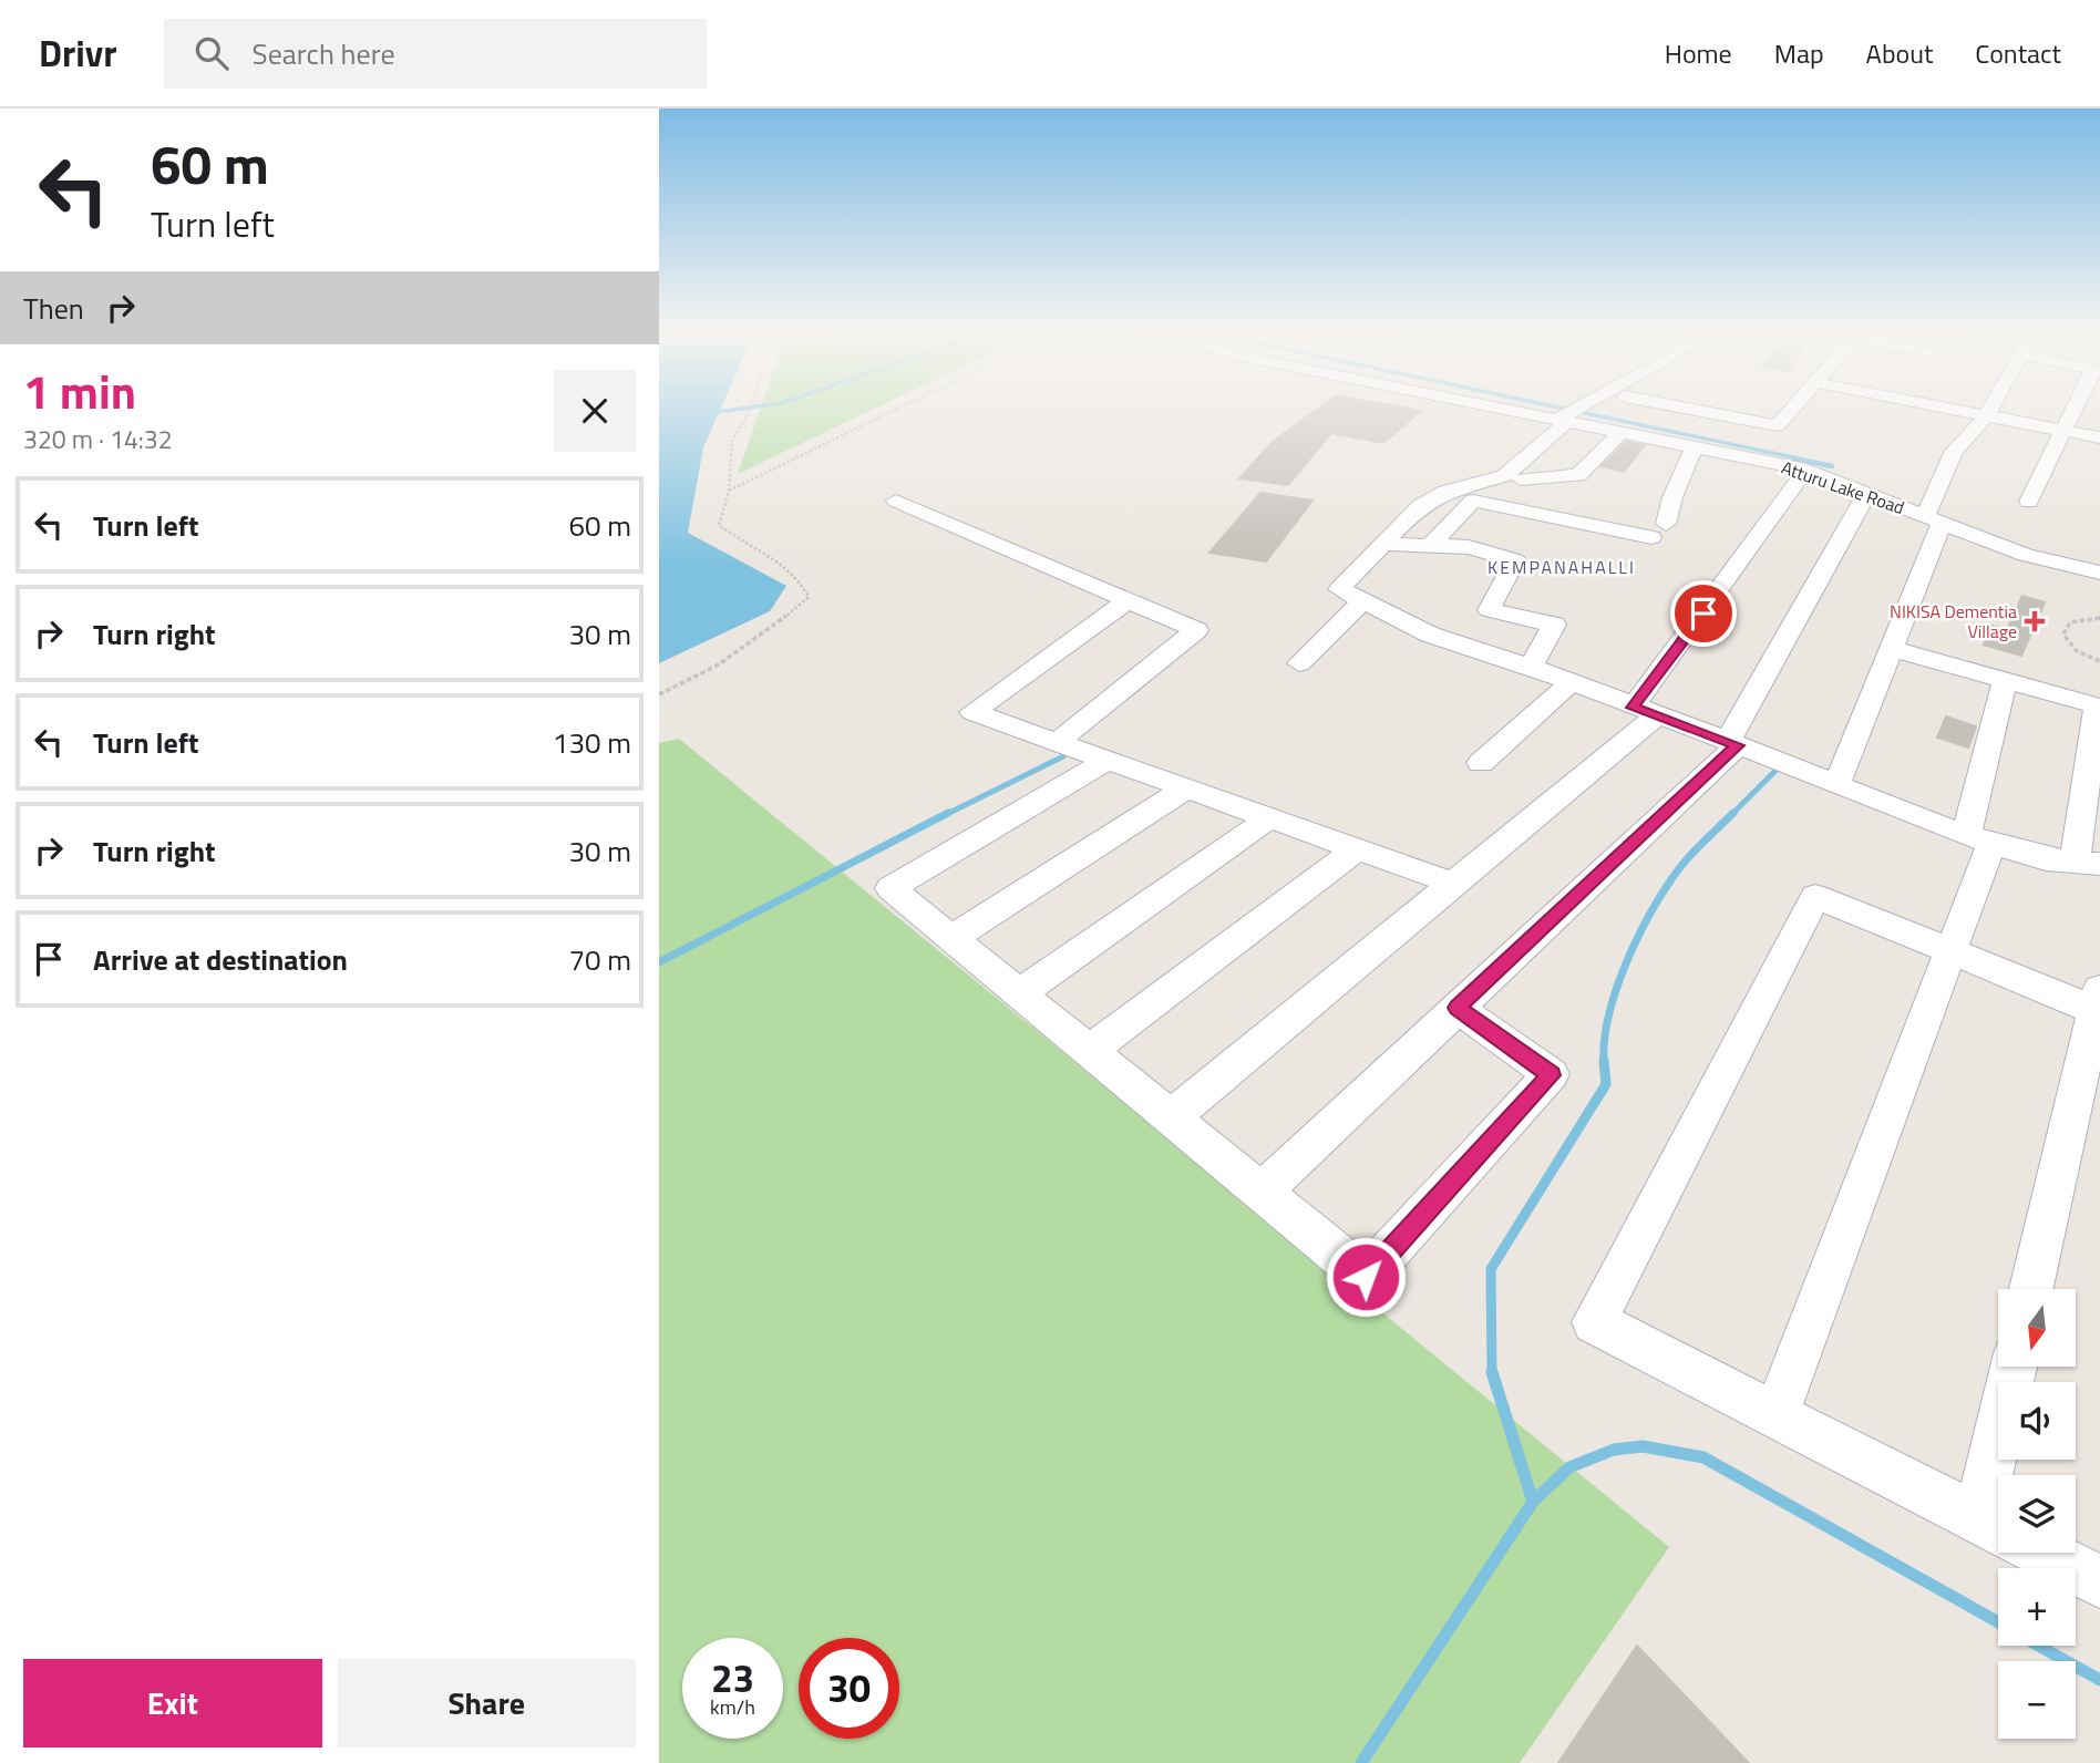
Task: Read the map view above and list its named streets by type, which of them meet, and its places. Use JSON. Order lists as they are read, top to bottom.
{
  "streets": {
    "street": ["Atturu Lake Road"]
  },
  "districts": ["KEMPANAHALLI"],
  "places": {
    "health": ["NIKISA Dementia Village"]
  },
  "north": "bottom",
  "page": {
    "header": "Drivr",
    "search": "Search here",
    "nav": [
      "Home",
      "Map",
      "About",
      "Contact"
    ],
    "turn": ["60 m", "Turn left"],
    "then": "Then",
    "heading": ["1 min", "320 m · 14:32"],
    "list": [
      {
        "name": "Turn left",
        "value": "60 m"
      },
      {
        "name": "Turn right",
        "value": "30 m"
      },
      {
        "name": "Turn left",
        "value": "130 m"
      },
      {
        "name": "Turn right",
        "value": "30 m"
      },
      {
        "name": "Arrive at destination",
        "value": "70 m"
      }
    ],
    "map_buttons": ["+", "−"],
    "speed": "23 km/h",
    "limit": "30",
    "buttons": ["Exit", "Share"]
  }
}
